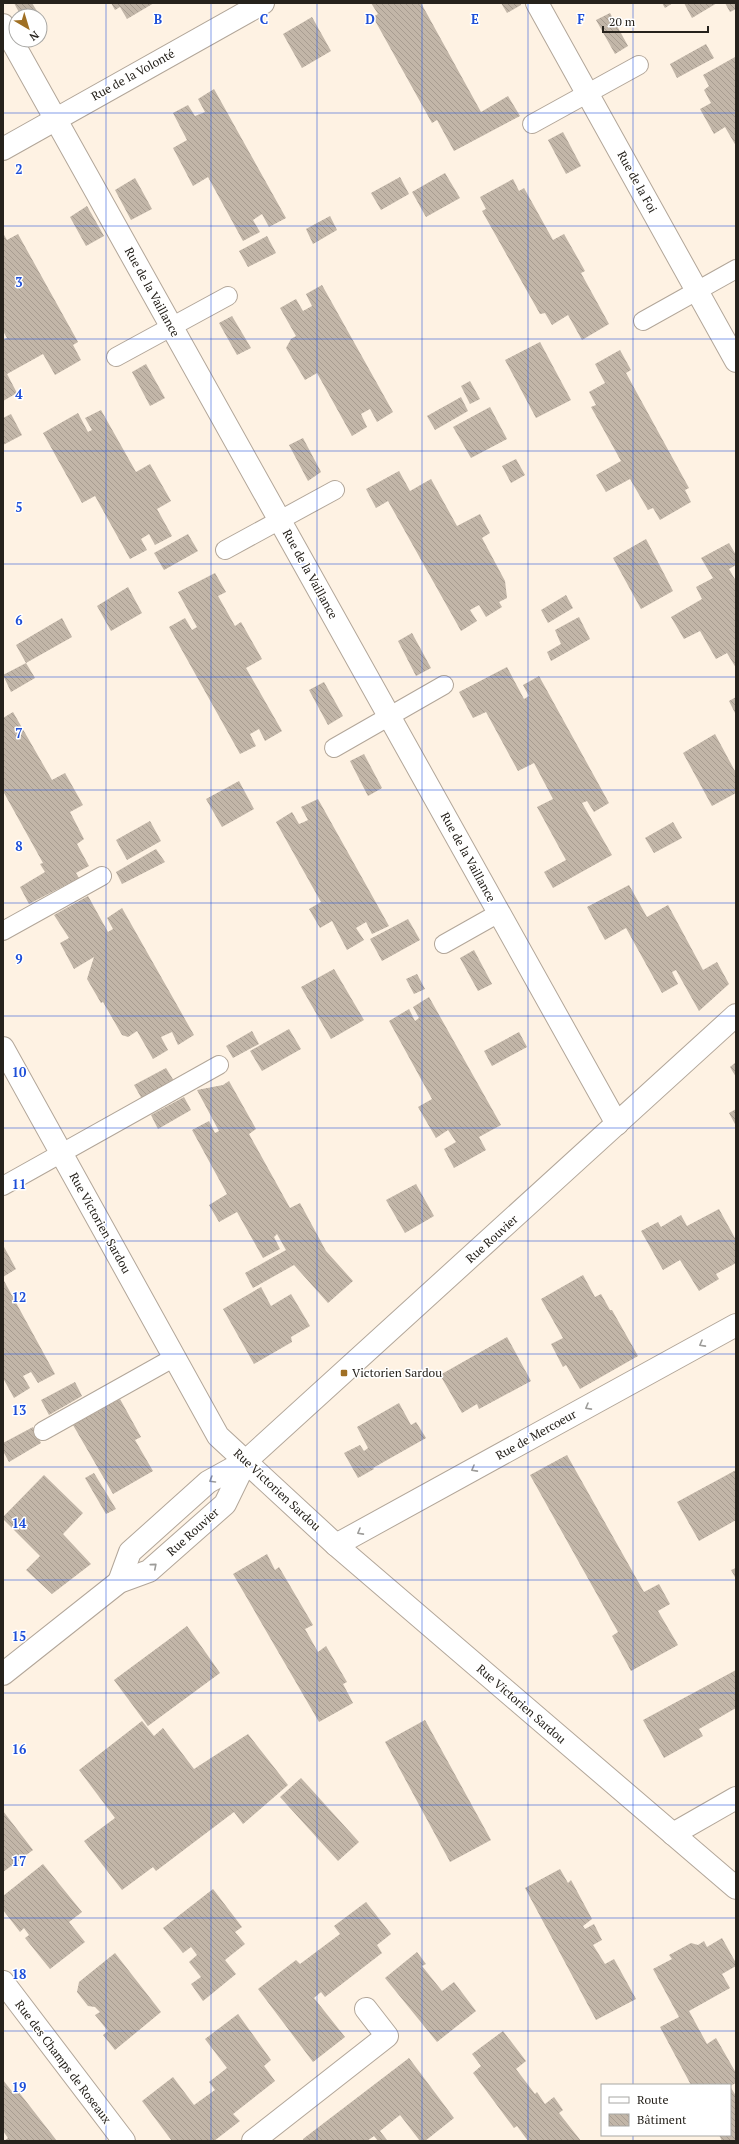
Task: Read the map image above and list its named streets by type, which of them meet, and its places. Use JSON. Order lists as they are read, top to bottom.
{
  "streets": {
    "street": [
      "Rue de la Volonté",
      "Rue de la Foi",
      "Rue de la Vaillance",
      "Rue Victorien Sardou",
      "Rue Rouvier",
      "Rue de Mercoeur",
      "Rue des Champs de Roseaux"
    ]
  },
  "crossings": [
    ["Rue de la Volonté", "Rue de la Vaillance"],
    ["Rue de la Vaillance", "Rue Rouvier"],
    ["Rue Victorien Sardou", "Rue Rouvier"],
    ["Rue Victorien Sardou", "Rue de Mercoeur"]
  ],
  "one_way": ["Rue de Mercoeur"],
  "places": {
    "transit": ["Victorien Sardou"]
  },
  "legend": ["Route", "Bâtiment"],
  "scale_bar": "20 m",
  "north": "bottom right",
  "grid": {
    "columns": [
      "B",
      "C",
      "D",
      "E",
      "F"
    ],
    "rows": [
      "2",
      "3",
      "4",
      "5",
      "6",
      "7",
      "8",
      "9",
      "10",
      "11",
      "12",
      "13",
      "14",
      "15",
      "16",
      "17",
      "18",
      "19"
    ]
  }
}
